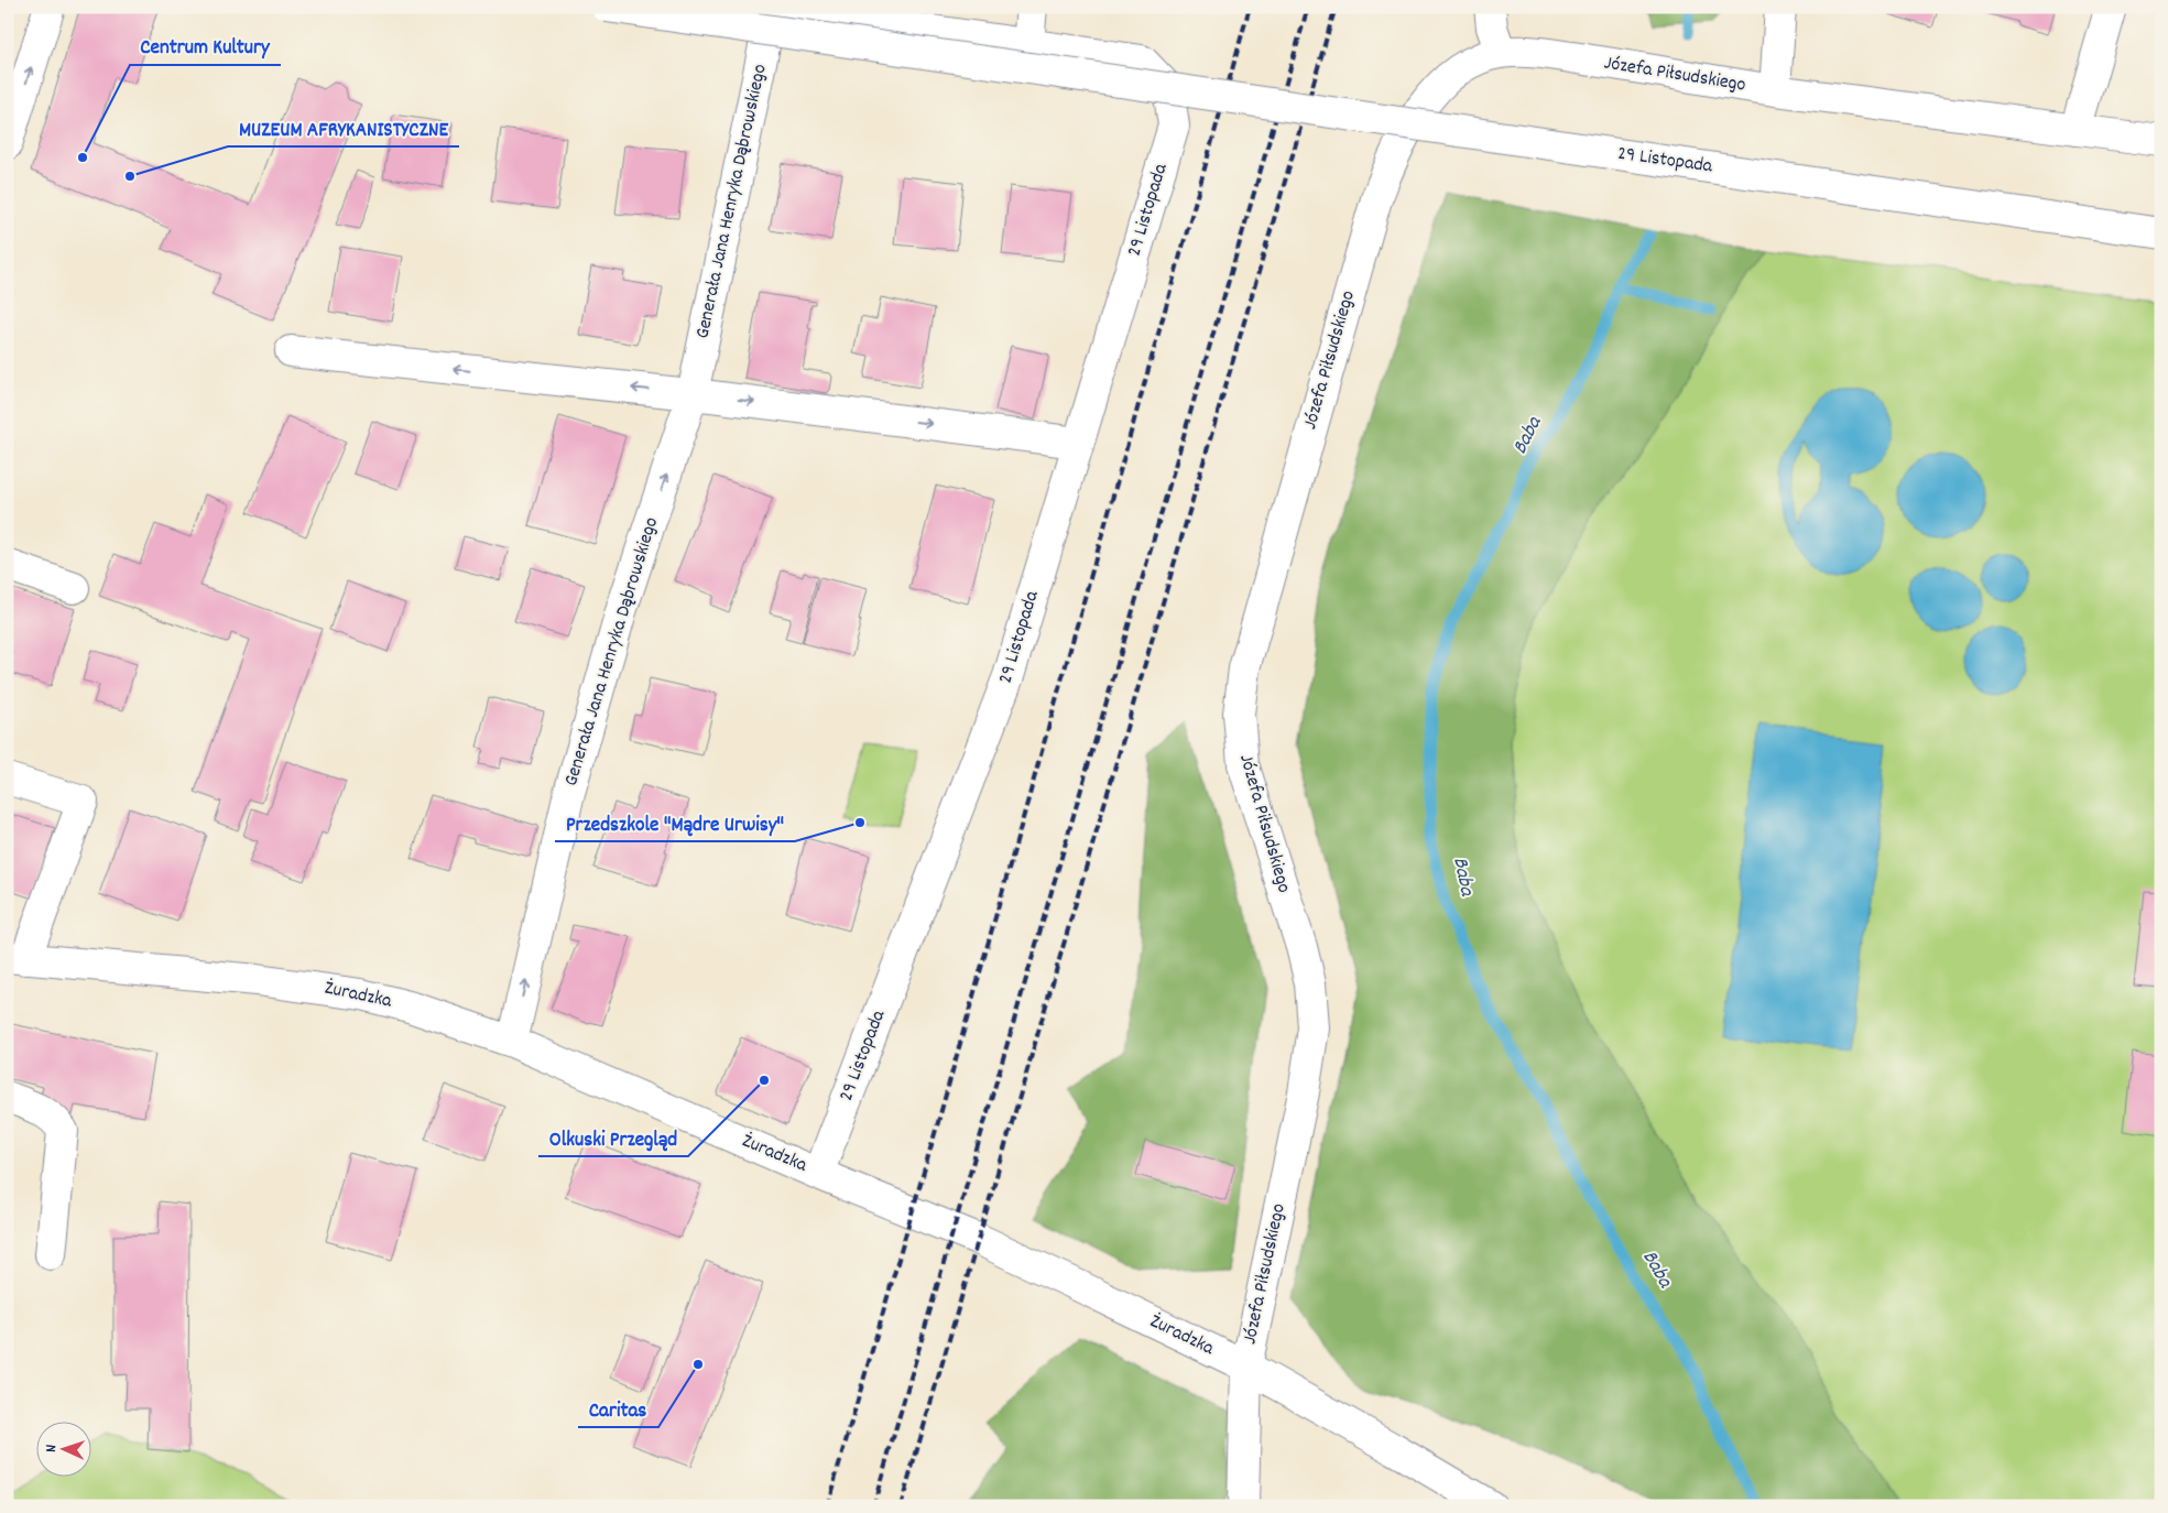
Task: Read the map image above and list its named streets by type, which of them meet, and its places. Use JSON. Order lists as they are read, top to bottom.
{
  "streets": {
    "street": [
      "Józefa Piłsudskiego",
      "29 Listopada",
      "Generała Jana Henryka Dąbrowskiego",
      "Żuradzka"
    ]
  },
  "crossings": [
    ["Józefa Piłsudskiego", "Żuradzka"],
    ["29 Listopada", "Generała Jana Henryka Dąbrowskiego"],
    ["29 Listopada", "Żuradzka"],
    ["Generała Jana Henryka Dąbrowskiego", "Żuradzka"]
  ],
  "one_way": ["Generała Jana Henryka Dąbrowskiego"],
  "water": ["Baba"],
  "places": [
    "Centrum Kultury",
    "MUZEUM AFRYKANISTYCZNE",
    "Przedszkole \"Mądre Urwisy\"",
    "Olkuski Przegląd",
    "Caritas"
  ],
  "north": "left"
}
